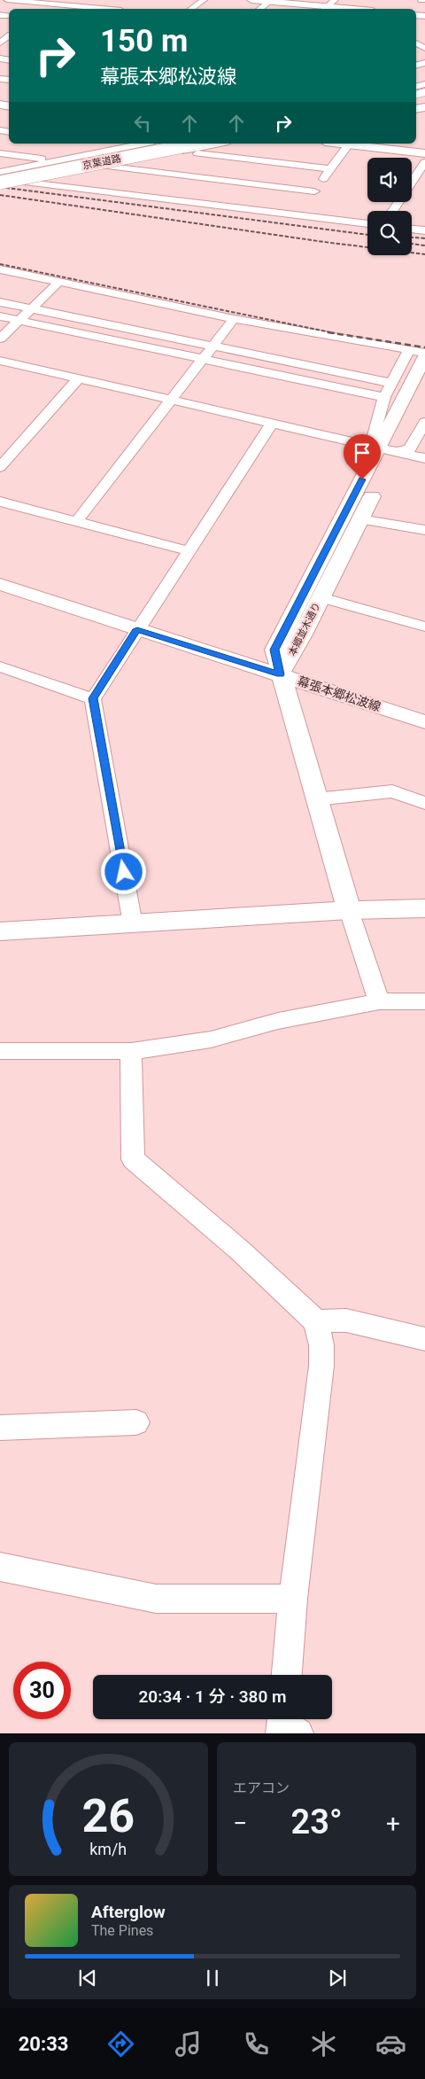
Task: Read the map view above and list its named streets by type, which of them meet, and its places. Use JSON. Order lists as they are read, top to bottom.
{
  "streets": {
    "highway": ["京葉道路"],
    "street": ["本郷並木通り", "幕張本郷松波線"]
  },
  "crossings": [
    ["本郷並木通り", "幕張本郷松波線"]
  ],
  "page": {
    "turn": ["150 m", "幕張本郷松波線"],
    "limit": "30",
    "trip": "20:34 · 1 分 · 380 m",
    "tile": "エアコン",
    "heat": ["−", "23°", "+"],
    "song": ["Afterglow", "The Pines"],
    "tabs": "20:33",
    "gauge": ["26", "km/h"]
  }
}
